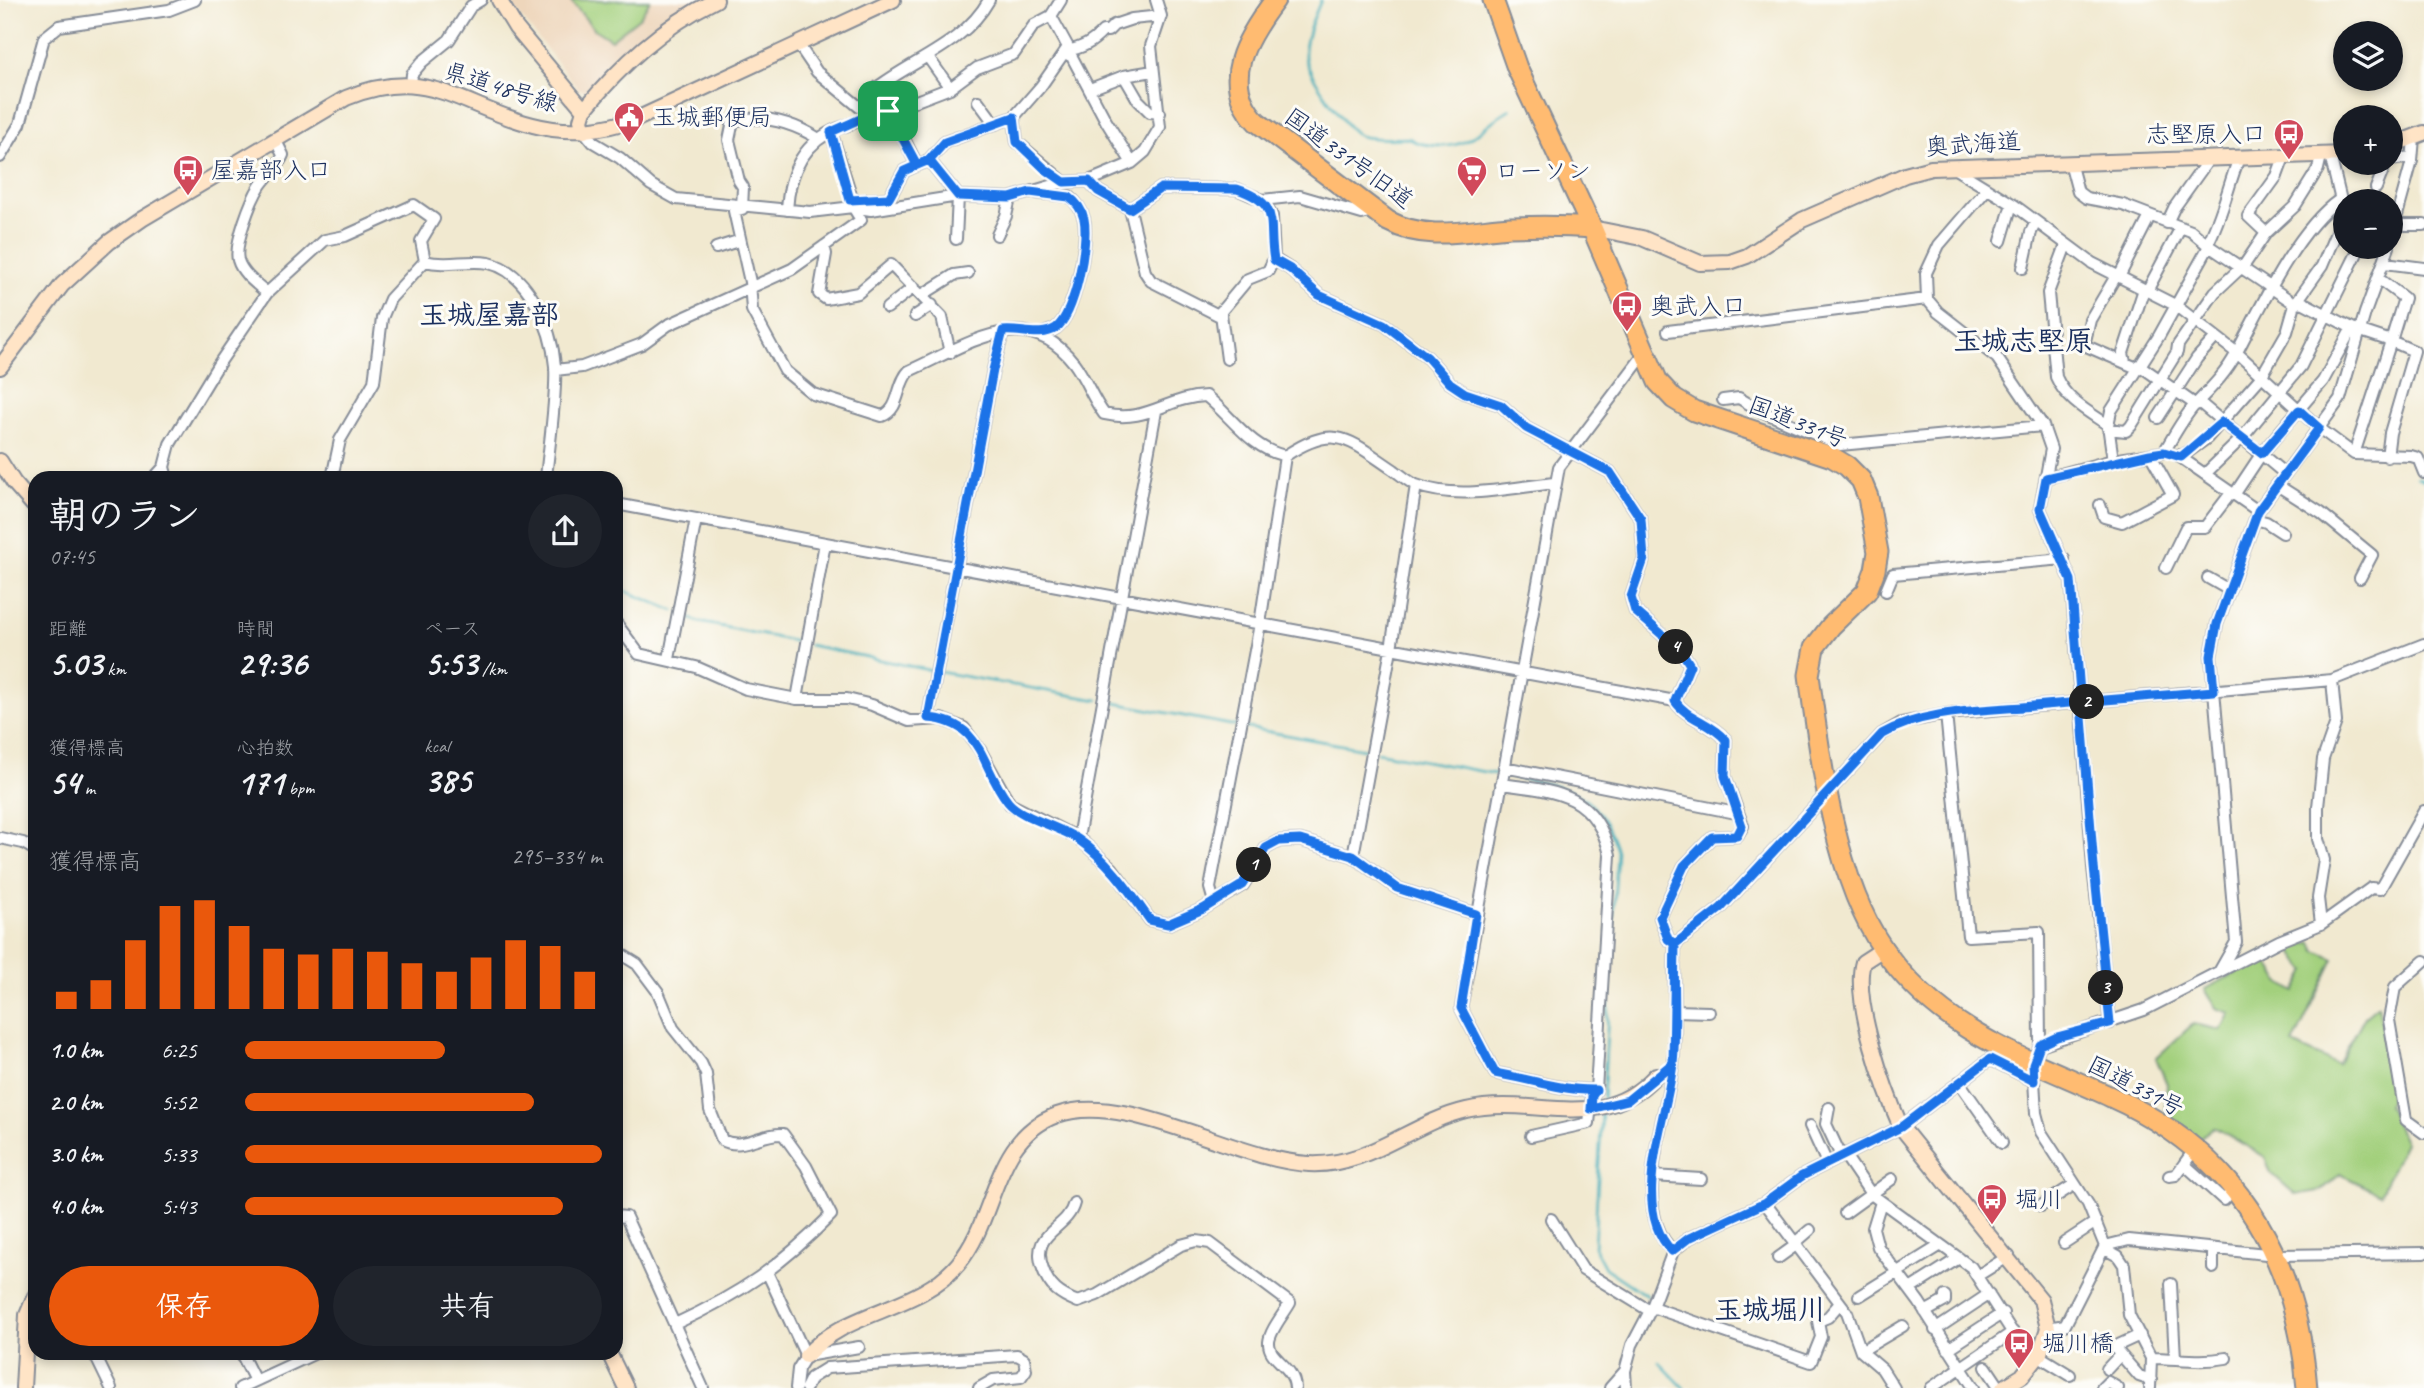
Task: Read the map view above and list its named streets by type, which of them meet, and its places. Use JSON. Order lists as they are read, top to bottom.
{
  "streets": {
    "highway": ["国道331号旧道", "国道331号"],
    "street": ["県道48号線", "奥武海道"]
  },
  "crossings": [
    ["奥武海道", "国道331号旧道"],
    ["奥武海道", "国道331号"],
    ["国道331号旧道", "国道331号"]
  ],
  "districts": ["玉城屋嘉部", "玉城志堅原", "玉城堀川"],
  "places": {
    "public building": ["玉城郵便局"],
    "bus stop": [
      "志堅原入口",
      "屋嘉部入口",
      "奥武入口",
      "堀川",
      "堀川橋"
    ],
    "supermarket": ["ローソン"]
  },
  "page": {
    "map_buttons": ["+", "−"],
    "heading": ["朝のラン", "07:45"],
    "stats": [
      ["距離", "5.03 km"],
      ["時間", "29:36"],
      ["ペース", "5:53 /km"],
      ["獲得標高", "54 m"],
      ["心拍数", "171 bpm"],
      ["kcal", "385"]
    ],
    "pins": [
      "4",
      "2",
      "1",
      "3"
    ],
    "chart": ["獲得標高", "295–334 m"],
    "list": [
      {
        "name": "1.0 km",
        "note": "6:25"
      },
      {
        "name": "2.0 km",
        "note": "5:52"
      },
      {
        "name": "3.0 km",
        "note": "5:33"
      },
      {
        "name": "4.0 km",
        "note": "5:43"
      }
    ],
    "buttons": ["保存", "共有"]
  }
}
